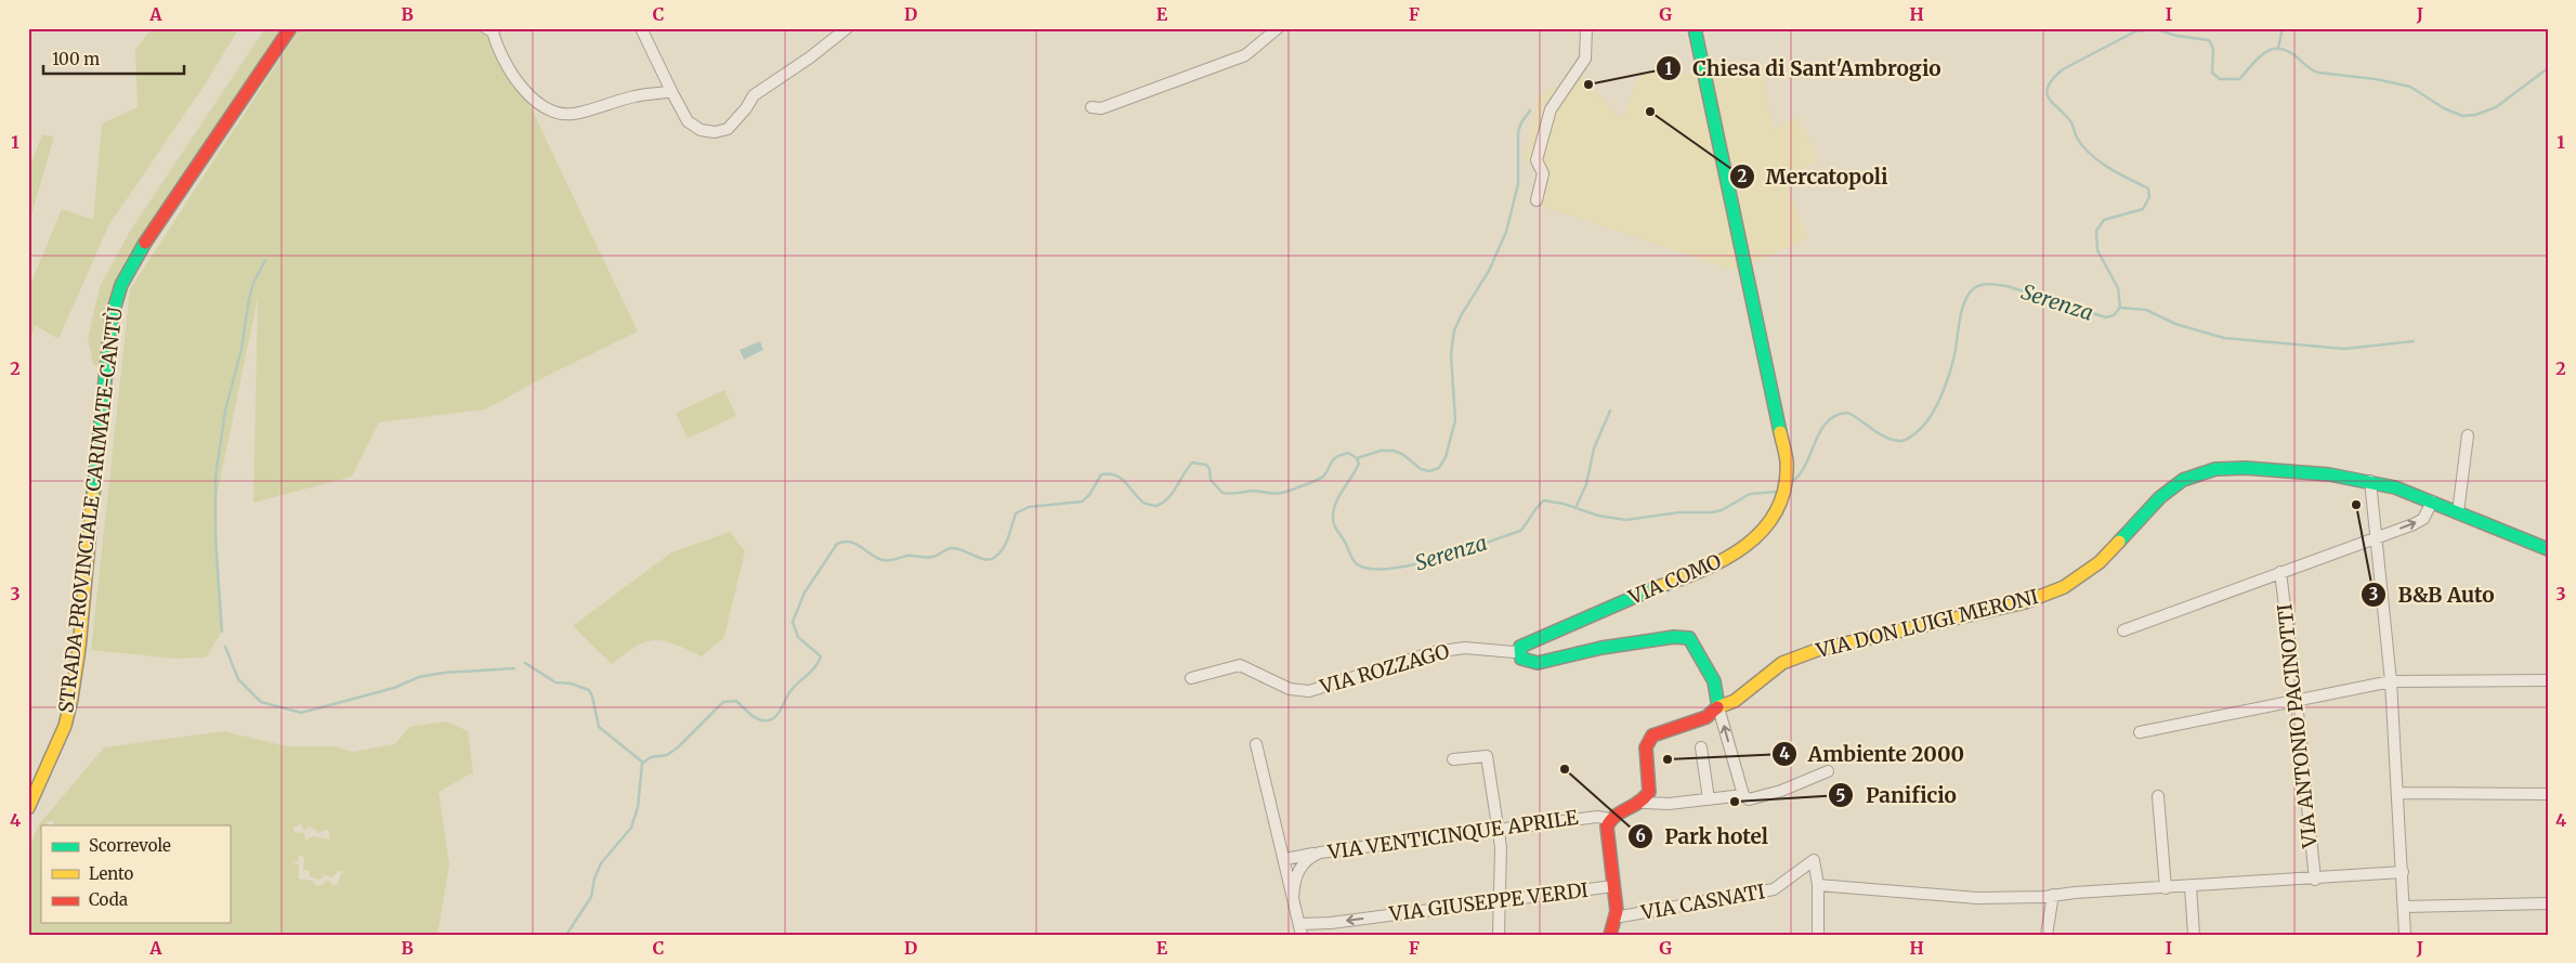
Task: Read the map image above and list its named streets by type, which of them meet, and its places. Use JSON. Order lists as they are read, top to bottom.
{
  "streets": {
    "street": [
      "STRADA PROVINCIALE CARIMATE-CANTÙ",
      "VIA COMO",
      "VIA DON LUIGI MERONI",
      "VIA ROZZAGO",
      "VIA ANTONIO PACINOTTI",
      "VIA VENTICINQUE APRILE",
      "VIA GIUSEPPE VERDI",
      "VIA CASNATI"
    ]
  },
  "crossings": [
    ["VIA COMO", "VIA ROZZAGO"]
  ],
  "one_way": ["VIA GIUSEPPE VERDI"],
  "water": ["Serenza"],
  "places": [
    "Chiesa di Sant'Ambrogio",
    "Mercatopoli",
    "B&B Auto",
    "Ambiente 2000",
    "Park hotel",
    "Panificio"
  ],
  "legend": ["Scorrevole", "Lento", "Coda"],
  "scale_bar": "100 m",
  "grid": {
    "columns": [
      "A",
      "B",
      "C",
      "D",
      "E",
      "F",
      "G",
      "H",
      "I",
      "J"
    ],
    "rows": [
      "1",
      "2",
      "3",
      "4"
    ]
  }
}
